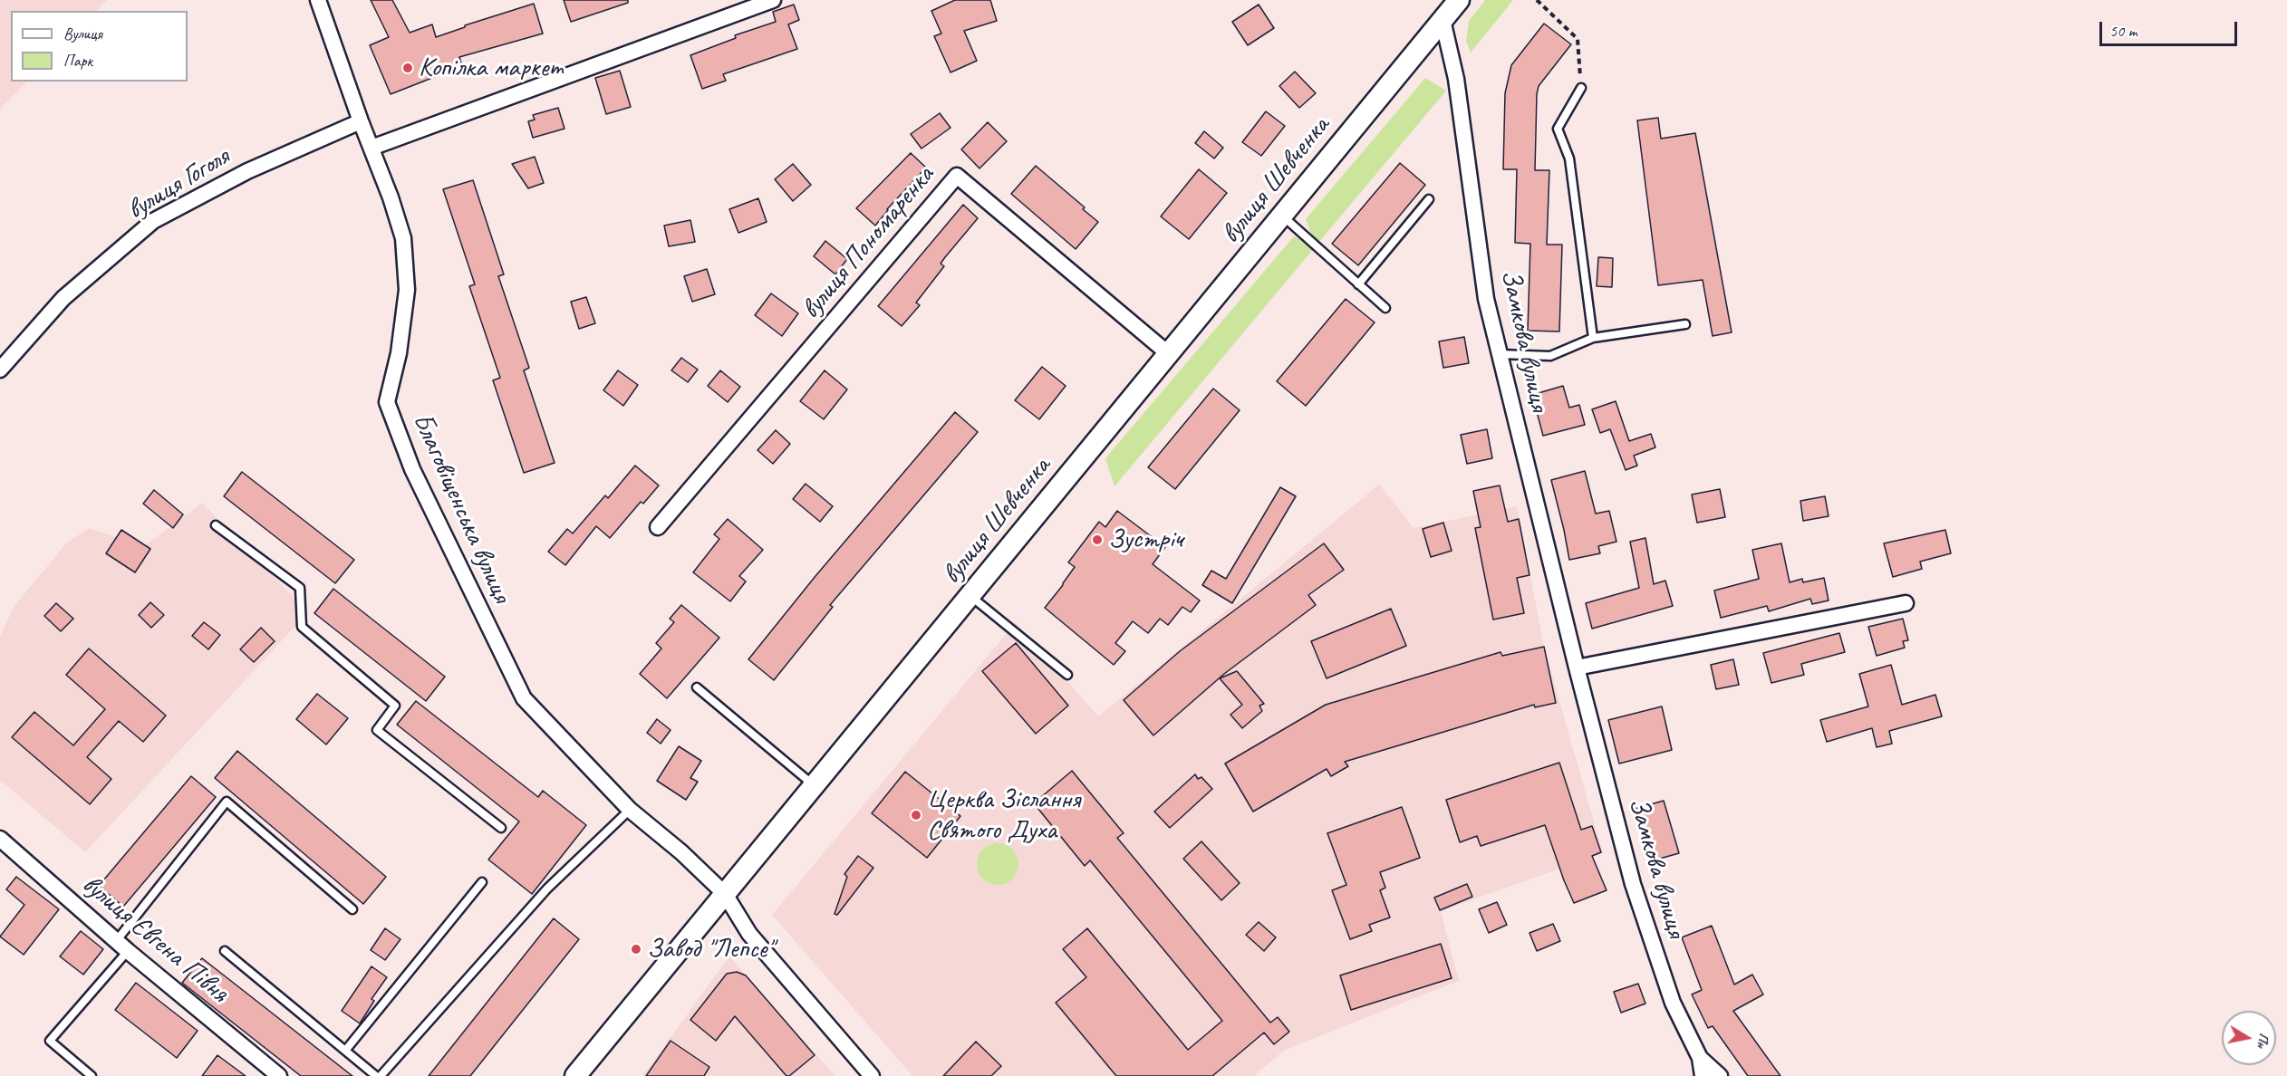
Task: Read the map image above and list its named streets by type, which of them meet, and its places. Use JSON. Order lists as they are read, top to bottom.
{
  "streets": {
    "main road": ["вулиця Шевченка"],
    "street": [
      "вулиця Гоголя",
      "вулиця Пономаренка",
      "Замкова вулиця",
      "Благовіщенська вулиця",
      "вулиця Євгена Півня"
    ]
  },
  "crossings": [
    ["вулиця Шевченка", "вулиця Пономаренка"],
    ["вулиця Шевченка", "Замкова вулиця"],
    ["вулиця Шевченка", "Благовіщенська вулиця"],
    ["вулиця Гоголя", "Благовіщенська вулиця"]
  ],
  "places": [
    "Копілка маркет",
    "Зустріч",
    "Церква Зіслання Святого Духа",
    "Завод \"Лепсе\""
  ],
  "legend": ["Вулиця", "Парк"],
  "scale_bar": "50 m",
  "north": "right"
}
